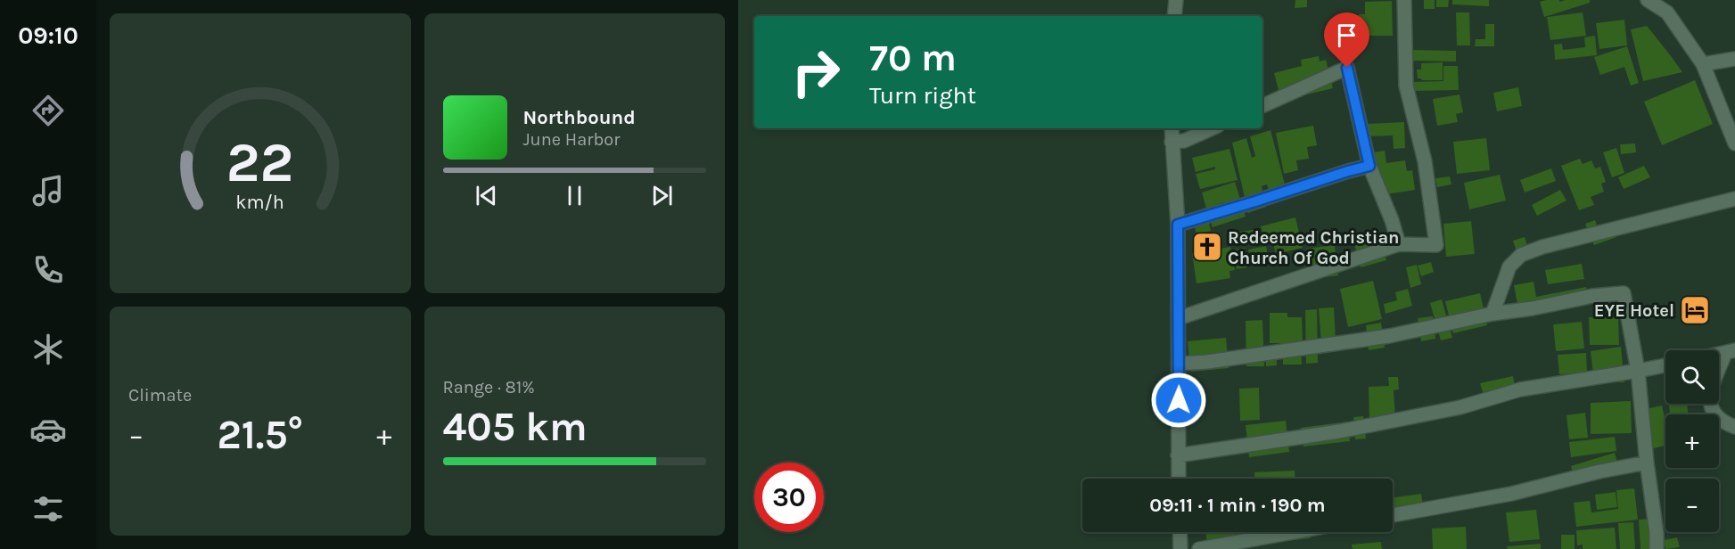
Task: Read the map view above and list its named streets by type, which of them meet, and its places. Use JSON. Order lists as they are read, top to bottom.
{
  "places": {
    "church": ["Redeemed Christian Church Of God"],
    "hotel": ["EYE Hotel"]
  },
  "page": {
    "tabs": "09:10",
    "turn": ["70 m", "Turn right"],
    "song": ["Northbound", "June Harbor"],
    "tile": [
      "Climate",
      ["Range · 81%", "405 km"]
    ],
    "map_buttons": ["+", "−"],
    "heat": ["−", "21.5°", "+"],
    "limit": "30",
    "trip": "09:11 · 1 min · 190 m",
    "gauge": ["22", "km/h"]
  }
}
